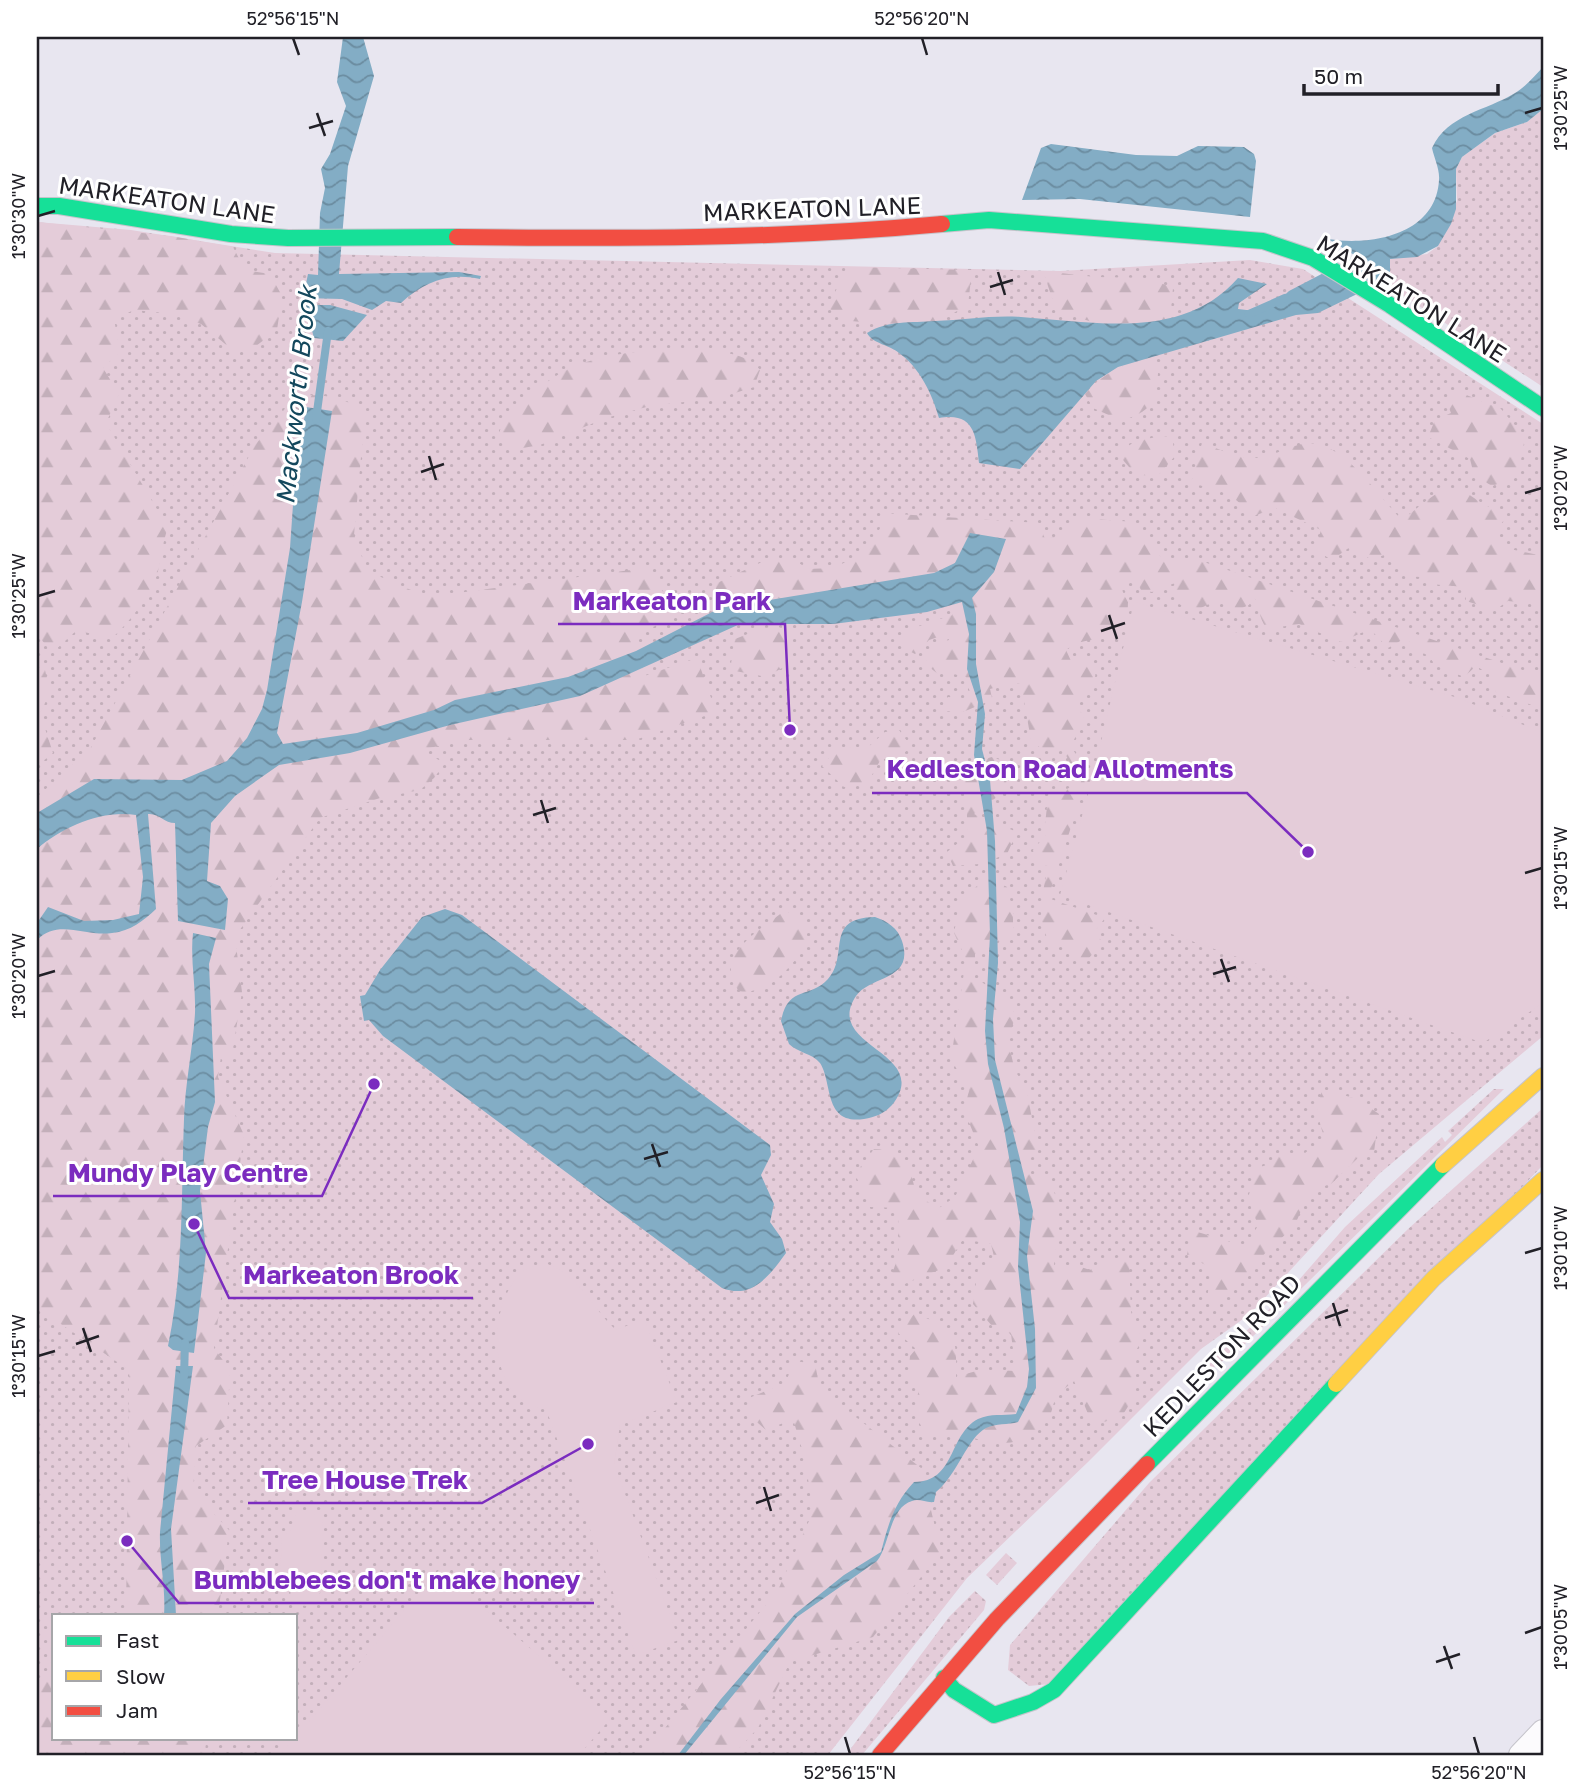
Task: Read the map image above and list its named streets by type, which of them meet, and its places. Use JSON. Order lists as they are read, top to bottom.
{
  "streets": {
    "street": ["MARKEATON LANE", "KEDLESTON ROAD"]
  },
  "water": ["Mackworth Brook"],
  "places": [
    "Markeaton Park",
    "Kedleston Road Allotments",
    "Mundy Play Centre",
    "Markeaton Brook",
    "Tree House Trek",
    "Bumblebees don't make honey"
  ],
  "legend": ["Fast", "Slow", "Jam"],
  "scale_bar": "50 m",
  "coordinates": [
    "52°56'15\"N",
    "52°56'20\"N",
    "1°30'25\"W",
    "1°30'30\"W",
    "1°30'20\"W",
    "1°30'15\"W",
    "1°30'10\"W",
    "1°30'05\"W"
  ]
}
